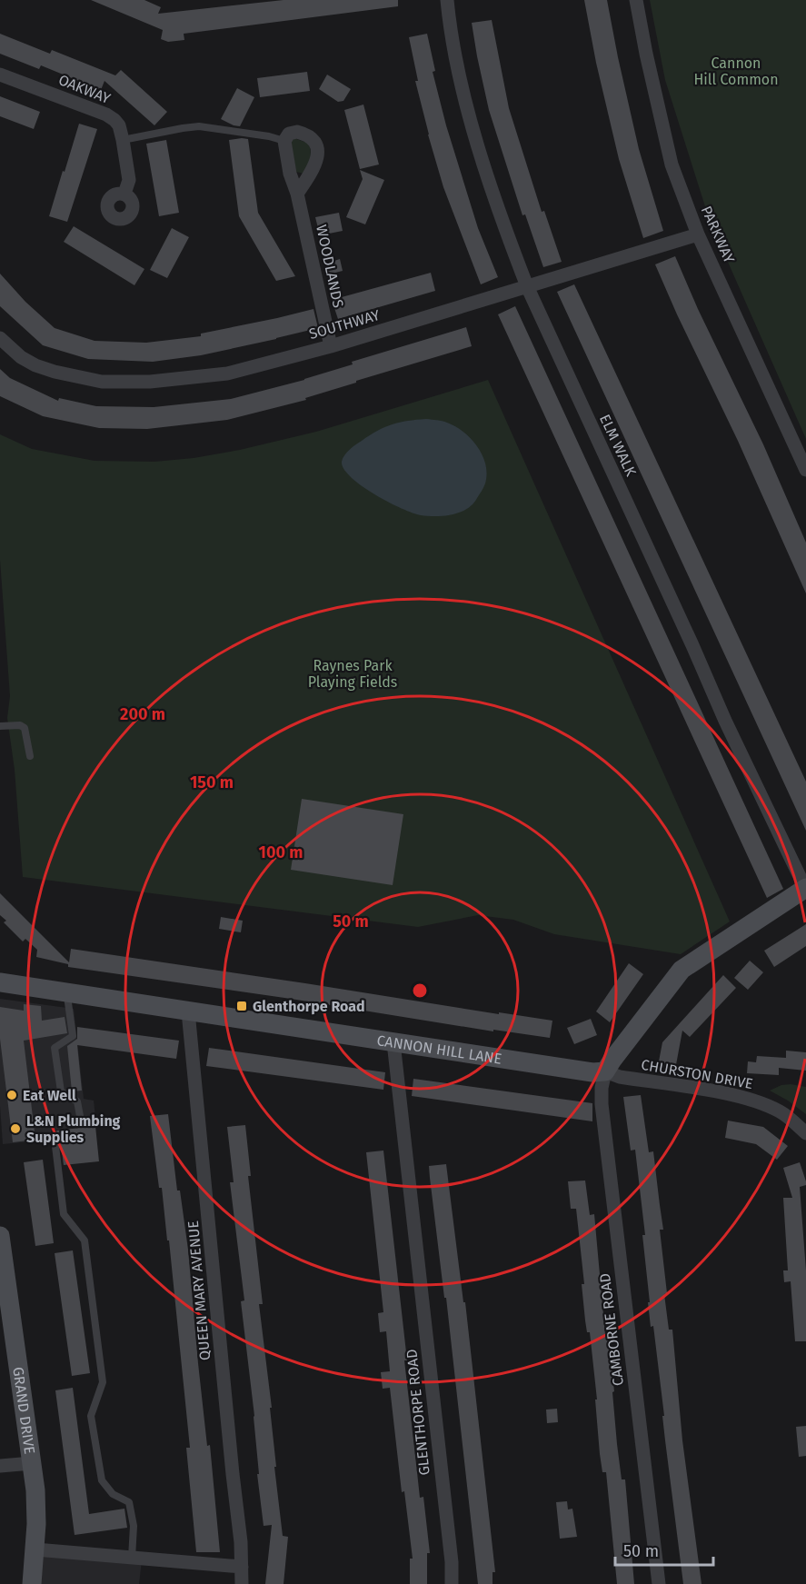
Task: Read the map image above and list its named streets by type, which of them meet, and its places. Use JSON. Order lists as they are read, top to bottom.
{
  "streets": {
    "street": [
      "OAKWAY",
      "PARKWAY",
      "WOODLANDS",
      "SOUTHWAY",
      "ELM WALK",
      "CANNON HILL LANE",
      "CHURSTON DRIVE",
      "QUEEN MARY AVENUE",
      "CAMBORNE ROAD",
      "GRAND DRIVE",
      "GLENTHORPE ROAD"
    ]
  },
  "crossings": [
    ["PARKWAY", "SOUTHWAY"],
    ["WOODLANDS", "SOUTHWAY"],
    ["SOUTHWAY", "ELM WALK"],
    ["CANNON HILL LANE", "CHURSTON DRIVE"],
    ["CANNON HILL LANE", "QUEEN MARY AVENUE"],
    ["CANNON HILL LANE", "CAMBORNE ROAD"],
    ["CANNON HILL LANE", "GLENTHORPE ROAD"],
    ["CHURSTON DRIVE", "CAMBORNE ROAD"]
  ],
  "parks": ["Cannon Hill Common", "Raynes Park Playing Fields"],
  "places": {
    "transit": ["Glenthorpe Road"],
    "other": ["Eat Well", "L&N Plumbing Supplies"]
  },
  "scale_bar": "50 m",
  "rings": [
    "200 m",
    "150 m",
    "100 m",
    "50 m"
  ]
}
